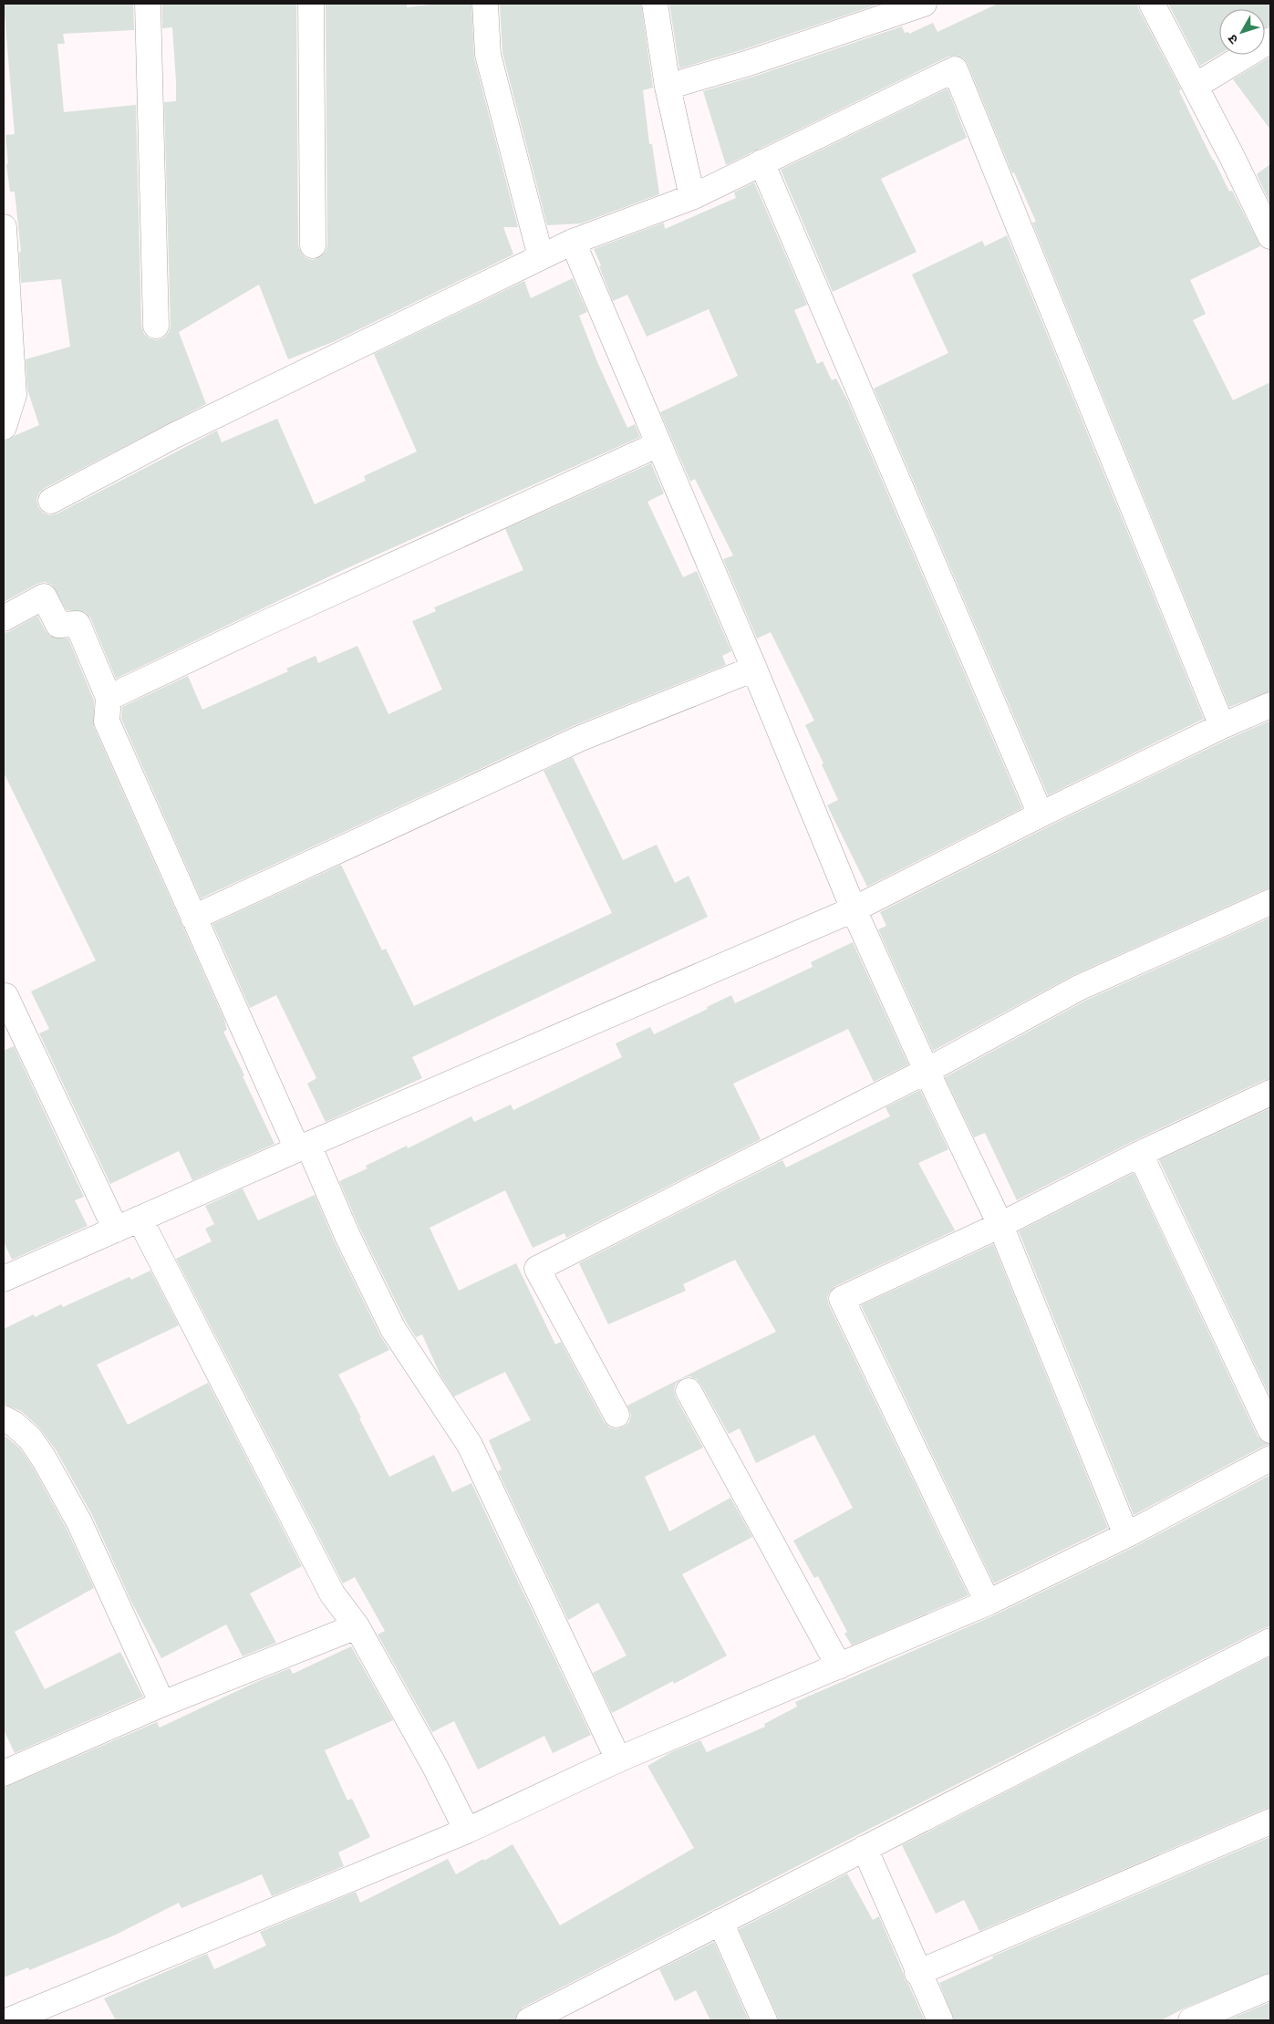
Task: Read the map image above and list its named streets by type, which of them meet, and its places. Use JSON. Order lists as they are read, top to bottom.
{
  "north": "bottom left"
}
